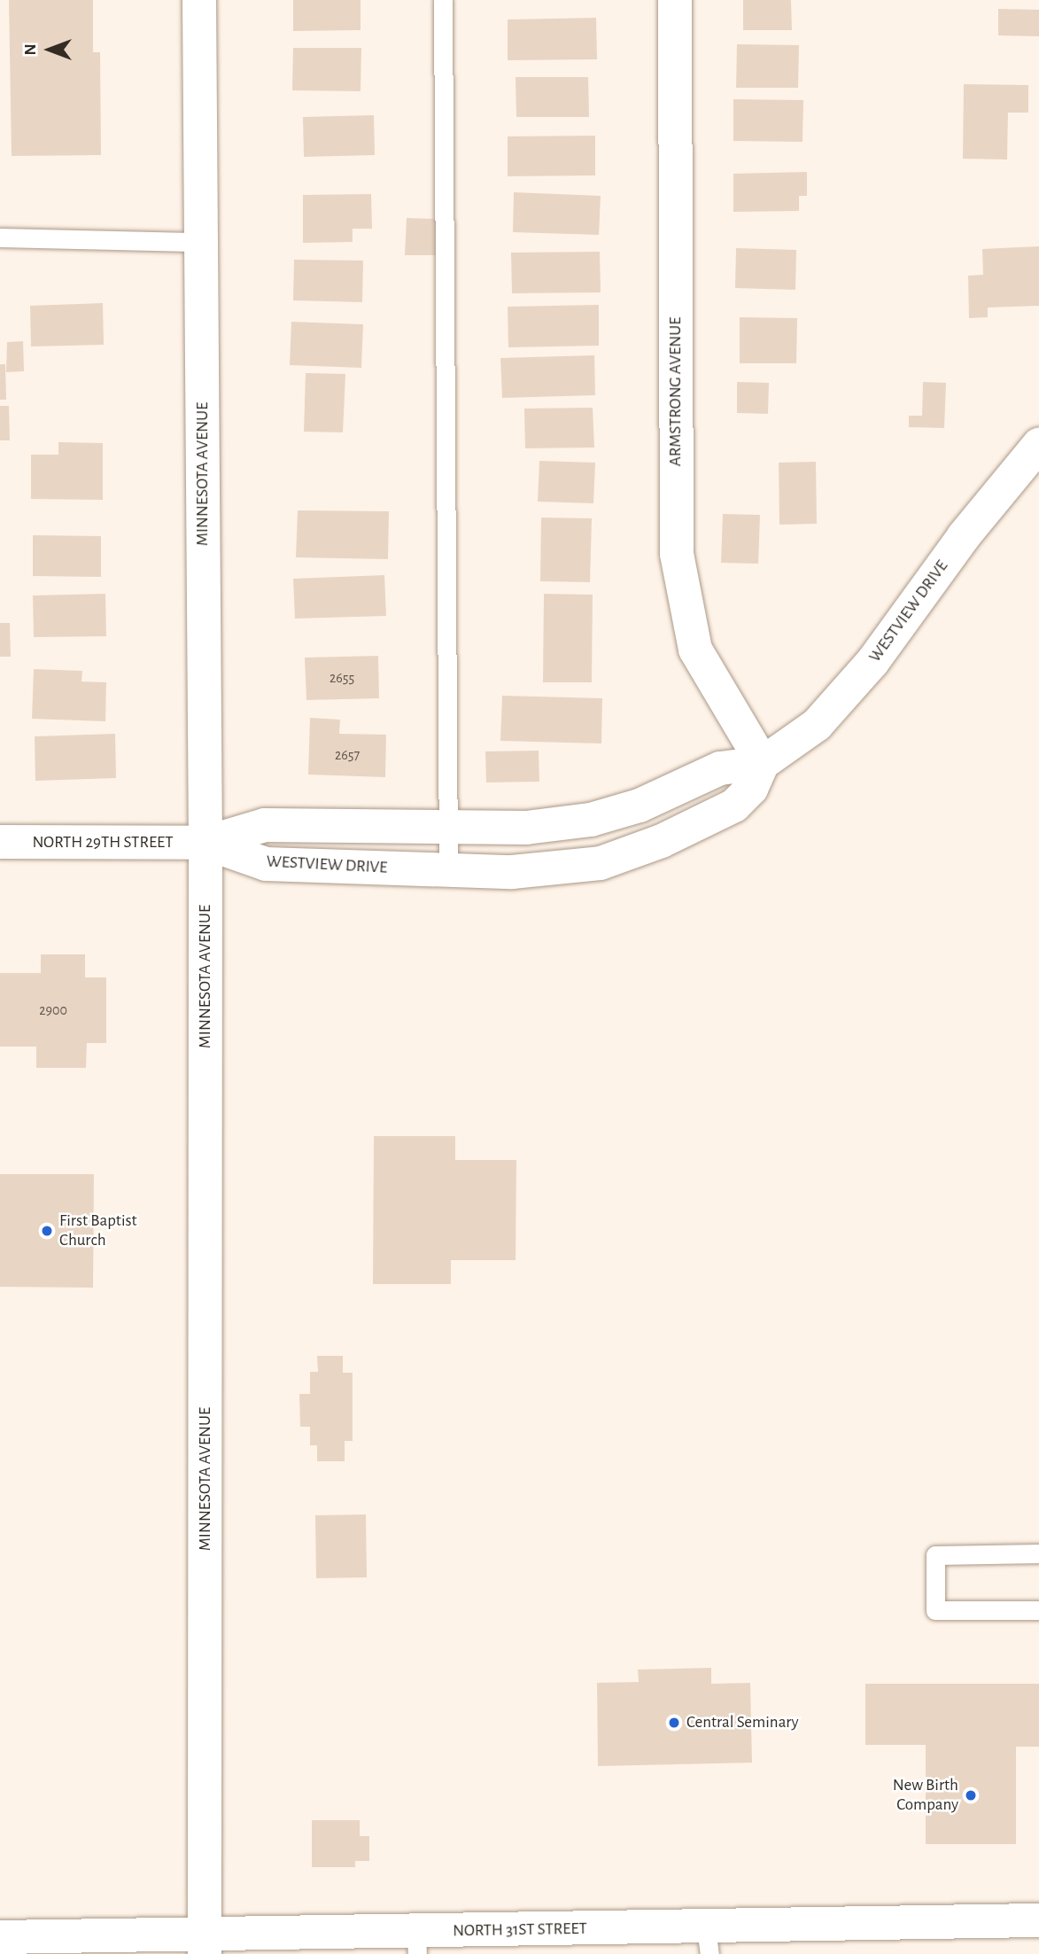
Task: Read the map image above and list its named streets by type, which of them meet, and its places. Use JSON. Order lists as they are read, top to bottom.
{
  "streets": {
    "main road": [
      "ARMSTRONG AVENUE",
      "MINNESOTA AVENUE",
      "WESTVIEW DRIVE",
      "NORTH 29TH STREET",
      "NORTH 31ST STREET"
    ]
  },
  "crossings": [
    ["ARMSTRONG AVENUE", "WESTVIEW DRIVE"],
    ["MINNESOTA AVENUE", "WESTVIEW DRIVE"],
    ["MINNESOTA AVENUE", "NORTH 29TH STREET"],
    ["MINNESOTA AVENUE", "NORTH 31ST STREET"],
    ["WESTVIEW DRIVE", "NORTH 29TH STREET"]
  ],
  "places": ["First Baptist Church", "Central Seminary", "New Birth Company"],
  "house_numbers": ["2655", "2657", "2900"],
  "north": "left"
}
